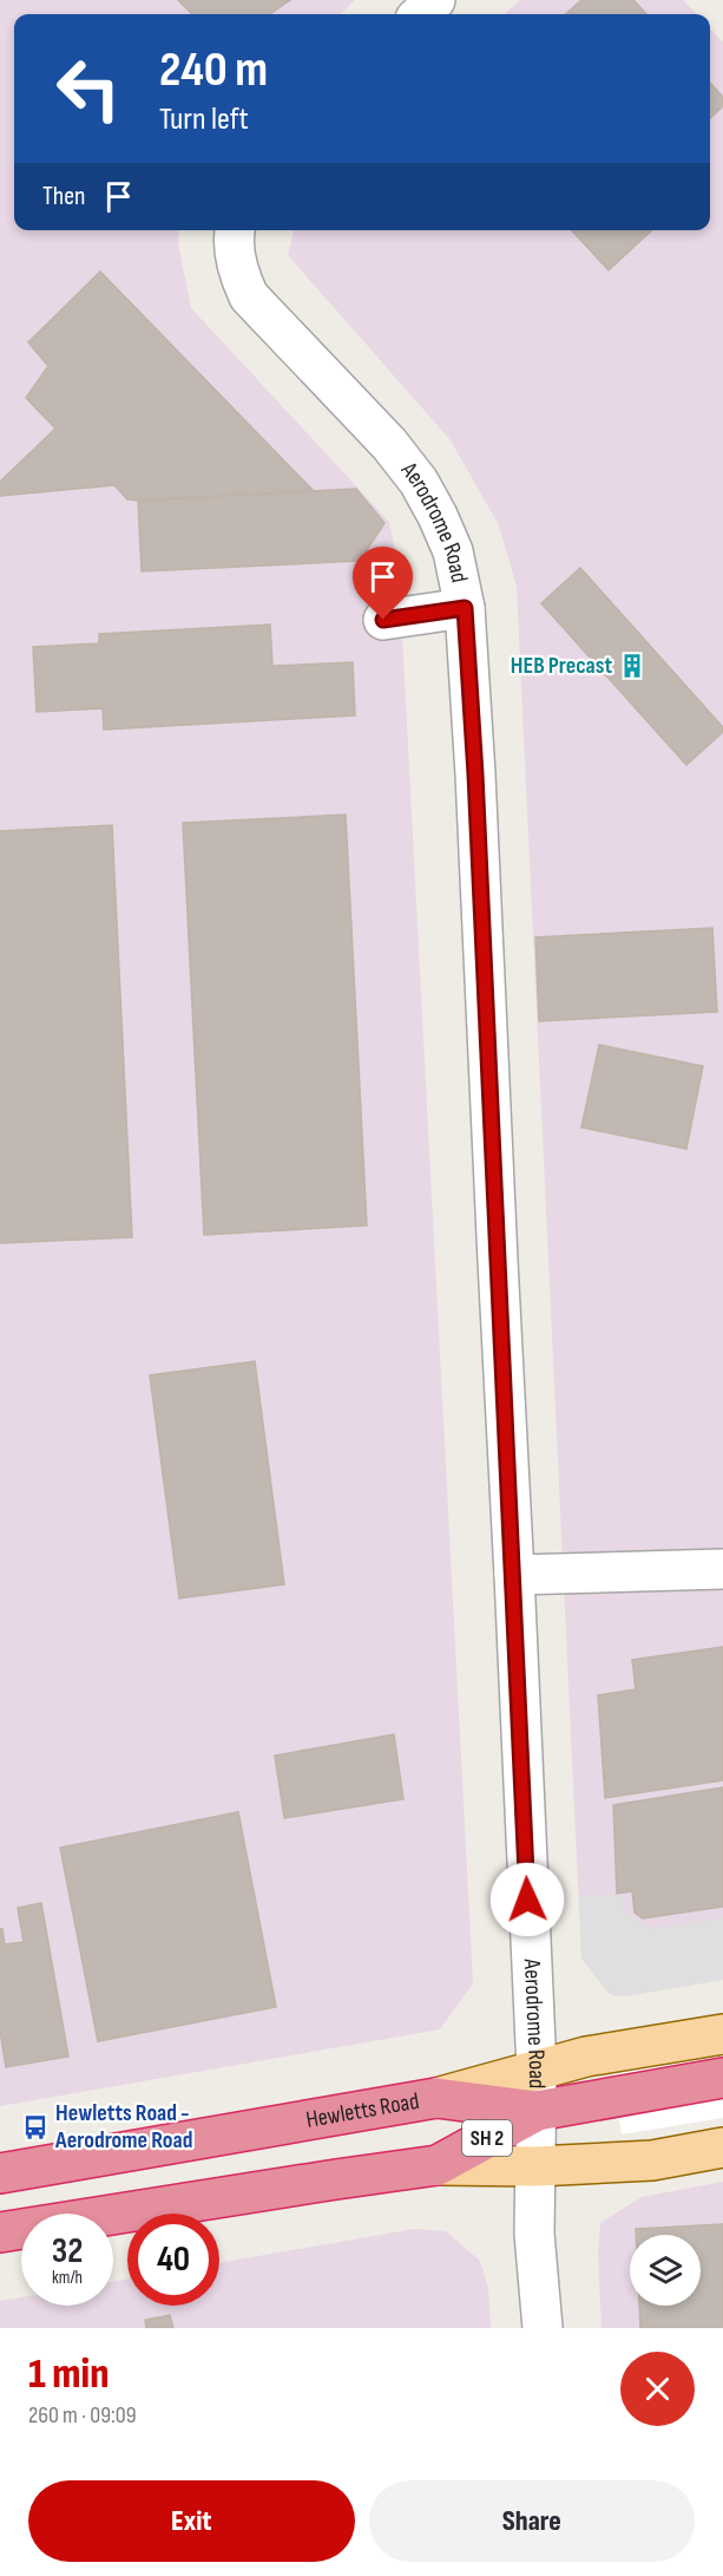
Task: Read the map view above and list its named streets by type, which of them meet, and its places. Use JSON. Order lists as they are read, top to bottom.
{
  "streets": {
    "highway": ["Hewletts Road", "SH 2"],
    "street": ["Aerodrome Road"]
  },
  "crossings": [
    ["Aerodrome Road", "Hewletts Road"],
    ["Aerodrome Road", "SH 2"],
    ["Hewletts Road", "SH 2"]
  ],
  "places": {
    "building": ["HEB Precast"],
    "bus stop": ["Hewletts Road - Aerodrome Road"]
  },
  "page": {
    "turn": ["240 m", "Turn left"],
    "then": "Then",
    "speed": "32 km/h",
    "limit": "40",
    "heading": ["1 min", "260 m · 09:09"],
    "buttons": ["Exit", "Share"]
  }
}
